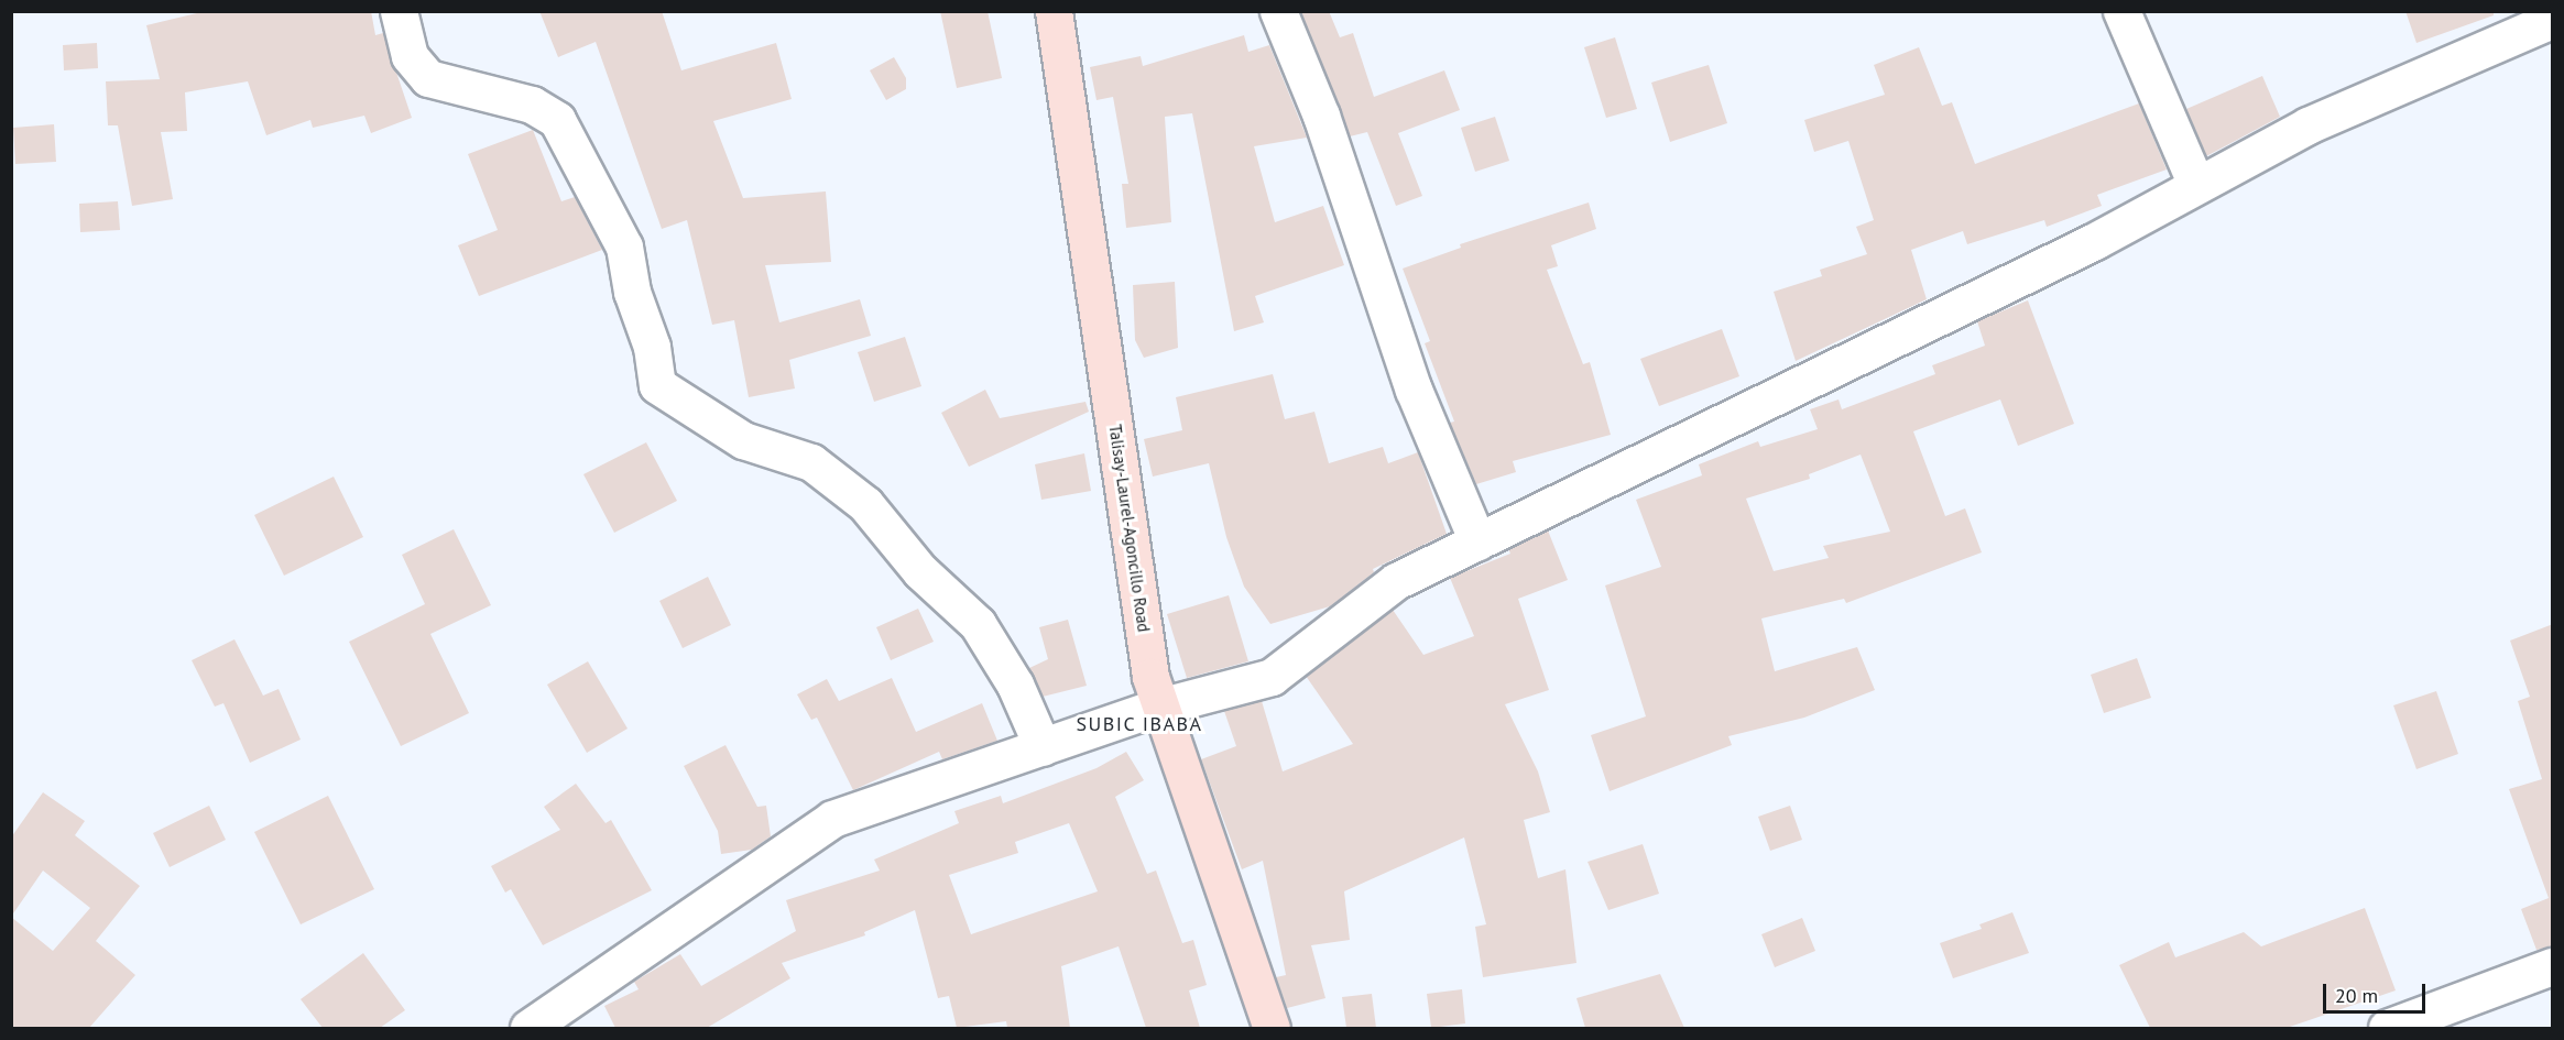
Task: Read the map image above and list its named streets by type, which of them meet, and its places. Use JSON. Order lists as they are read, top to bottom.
{
  "streets": {
    "main road": ["Talisay-Laurel-Agoncillo Road"]
  },
  "districts": ["SUBIC IBABA"],
  "scale_bar": "20 m"
}
